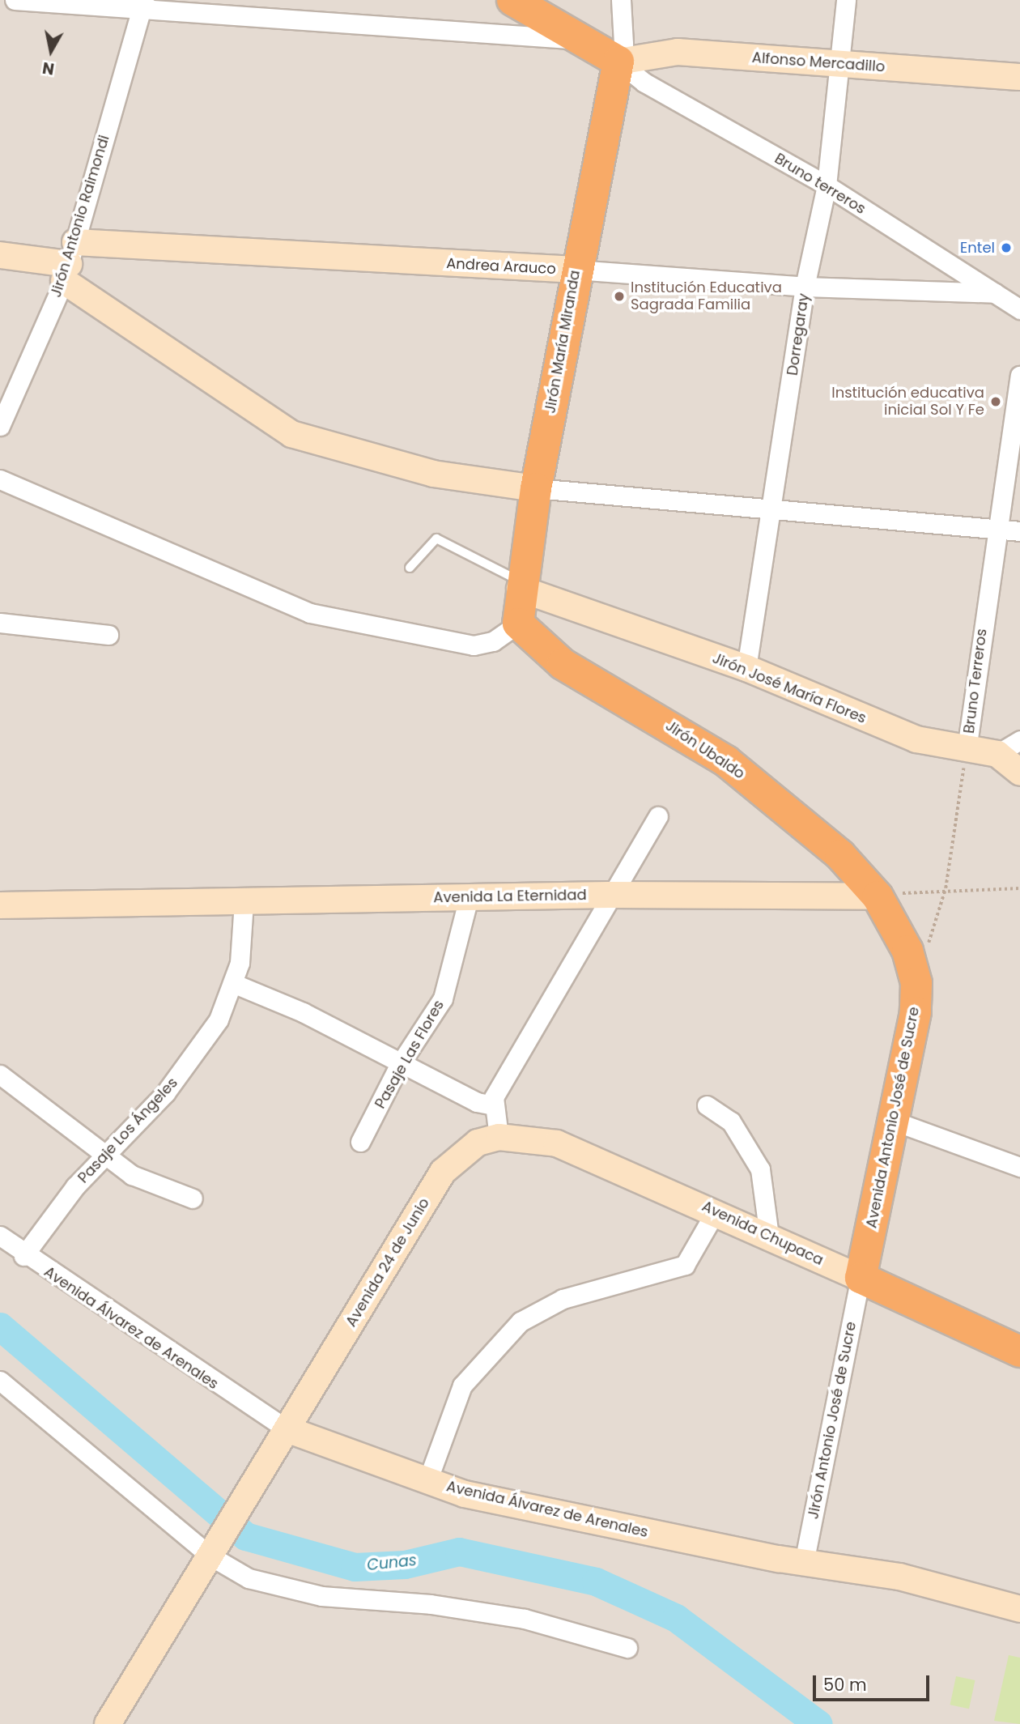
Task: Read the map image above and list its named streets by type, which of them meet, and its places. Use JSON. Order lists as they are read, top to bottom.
{
  "streets": {
    "highway": [
      "Jirón María Miranda",
      "Jirón Ubaldo",
      "Avenida Antonio José de Sucre",
      "Avenida Chupaca"
    ],
    "street": [
      "Alfonso Mercadillo",
      "Bruno terreros",
      "Jirón Antonio Raimondi",
      "Andrea Arauco",
      "Dorregaray",
      "Bruno Terreros",
      "Jirón José María Flores",
      "Avenida La Eternidad",
      "Pasaje Las Flores",
      "Pasaje Los Ángeles",
      "Avenida 24 de Junio",
      "Avenida Álvarez de Arenales",
      "Jirón Antonio José de Sucre"
    ]
  },
  "crossings": [
    ["Alfonso Mercadillo", "Bruno terreros"],
    ["Alfonso Mercadillo", "Dorregaray"],
    ["Alfonso Mercadillo", "Jirón María Miranda"],
    ["Bruno terreros", "Andrea Arauco"],
    ["Bruno terreros", "Dorregaray"],
    ["Bruno terreros", "Jirón María Miranda"],
    ["Jirón Antonio Raimondi", "Andrea Arauco"],
    ["Andrea Arauco", "Dorregaray"],
    ["Andrea Arauco", "Jirón María Miranda"],
    ["Dorregaray", "Jirón José María Flores"],
    ["Jirón María Miranda", "Jirón José María Flores"],
    ["Jirón María Miranda", "Jirón Ubaldo"],
    ["Bruno Terreros", "Jirón José María Flores"],
    ["Jirón Ubaldo", "Avenida La Eternidad"],
    ["Jirón Ubaldo", "Avenida Antonio José de Sucre"],
    ["Avenida La Eternidad", "Pasaje Las Flores"],
    ["Avenida La Eternidad", "Avenida Antonio José de Sucre"],
    ["Avenida La Eternidad", "Pasaje Los Ángeles"],
    ["Avenida Antonio José de Sucre", "Avenida Chupaca"],
    ["Avenida Antonio José de Sucre", "Jirón Antonio José de Sucre"],
    ["Pasaje Los Ángeles", "Avenida Álvarez de Arenales"],
    ["Avenida Chupaca", "Avenida 24 de Junio"],
    ["Avenida Chupaca", "Jirón Antonio José de Sucre"],
    ["Avenida 24 de Junio", "Avenida Álvarez de Arenales"],
    ["Avenida Álvarez de Arenales", "Jirón Antonio José de Sucre"]
  ],
  "water": ["Cunas"],
  "places": ["Entel", "Institución Educativa Sagrada Familia", "Institución educativa inicial Sol Y Fe"],
  "scale_bar": "50 m",
  "north": "bottom"
}
